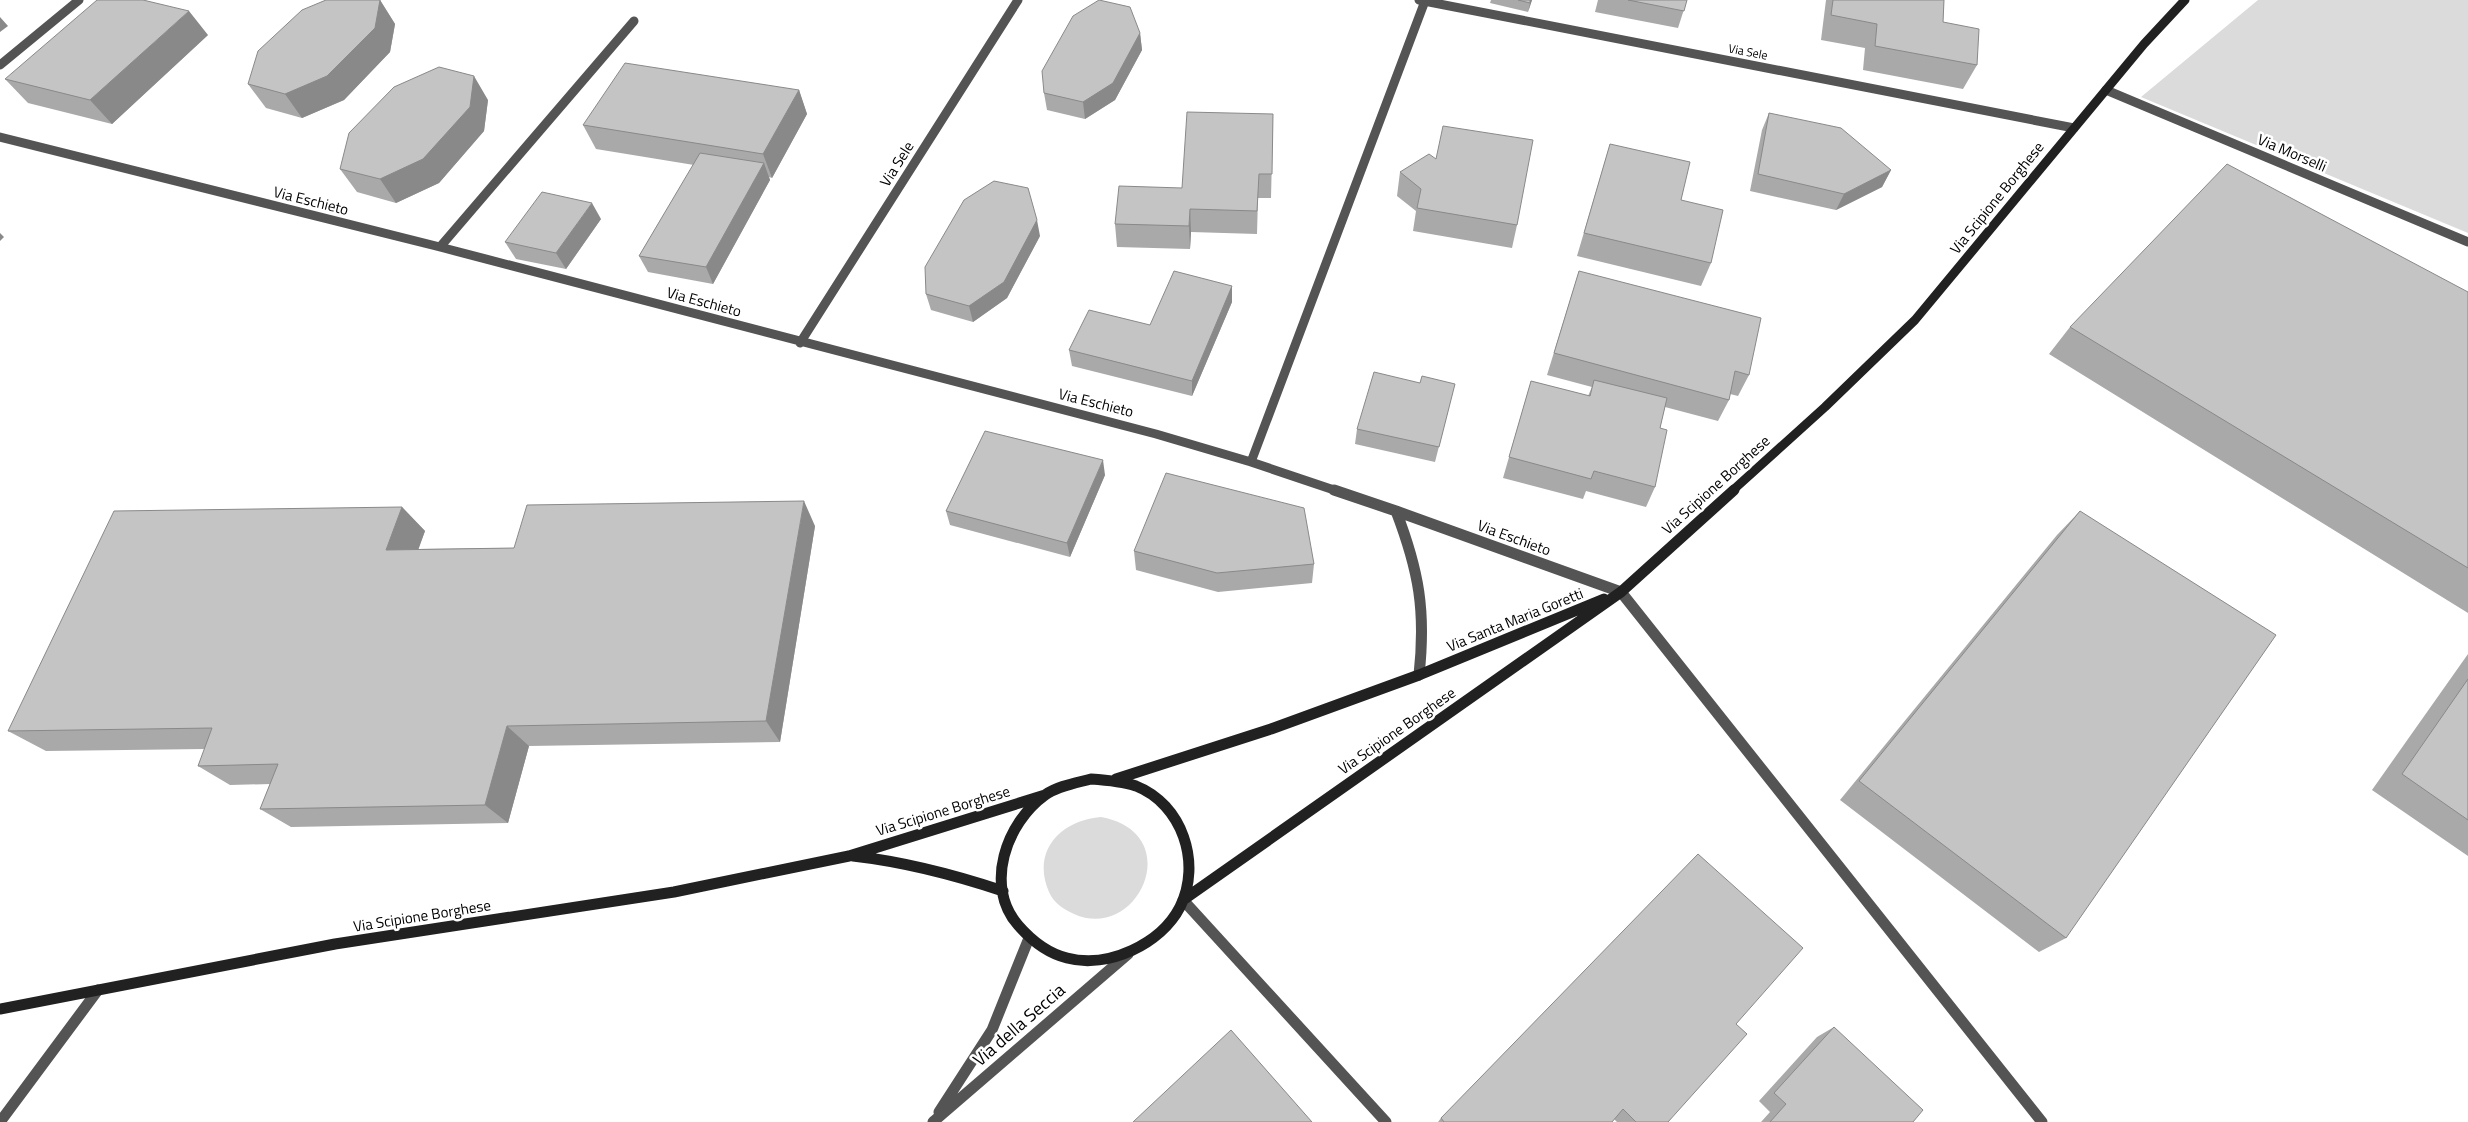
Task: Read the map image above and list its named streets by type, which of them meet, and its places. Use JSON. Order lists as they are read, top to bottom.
{
  "streets": {
    "main road": ["Via Scipione Borghese", "Via Santa Maria Goretti"],
    "street": [
      "Via Sele",
      "Via Morselli",
      "Via Eschieto",
      "Via della Seccia"
    ]
  },
  "crossings": [
    ["Via Sele", "Via Scipione Borghese"],
    ["Via Sele", "Via Eschieto"],
    ["Via Morselli", "Via Scipione Borghese"],
    ["Via Scipione Borghese", "Via Eschieto"],
    ["Via Scipione Borghese", "Via Santa Maria Goretti"],
    ["Via Eschieto", "Via Santa Maria Goretti"]
  ]
}
